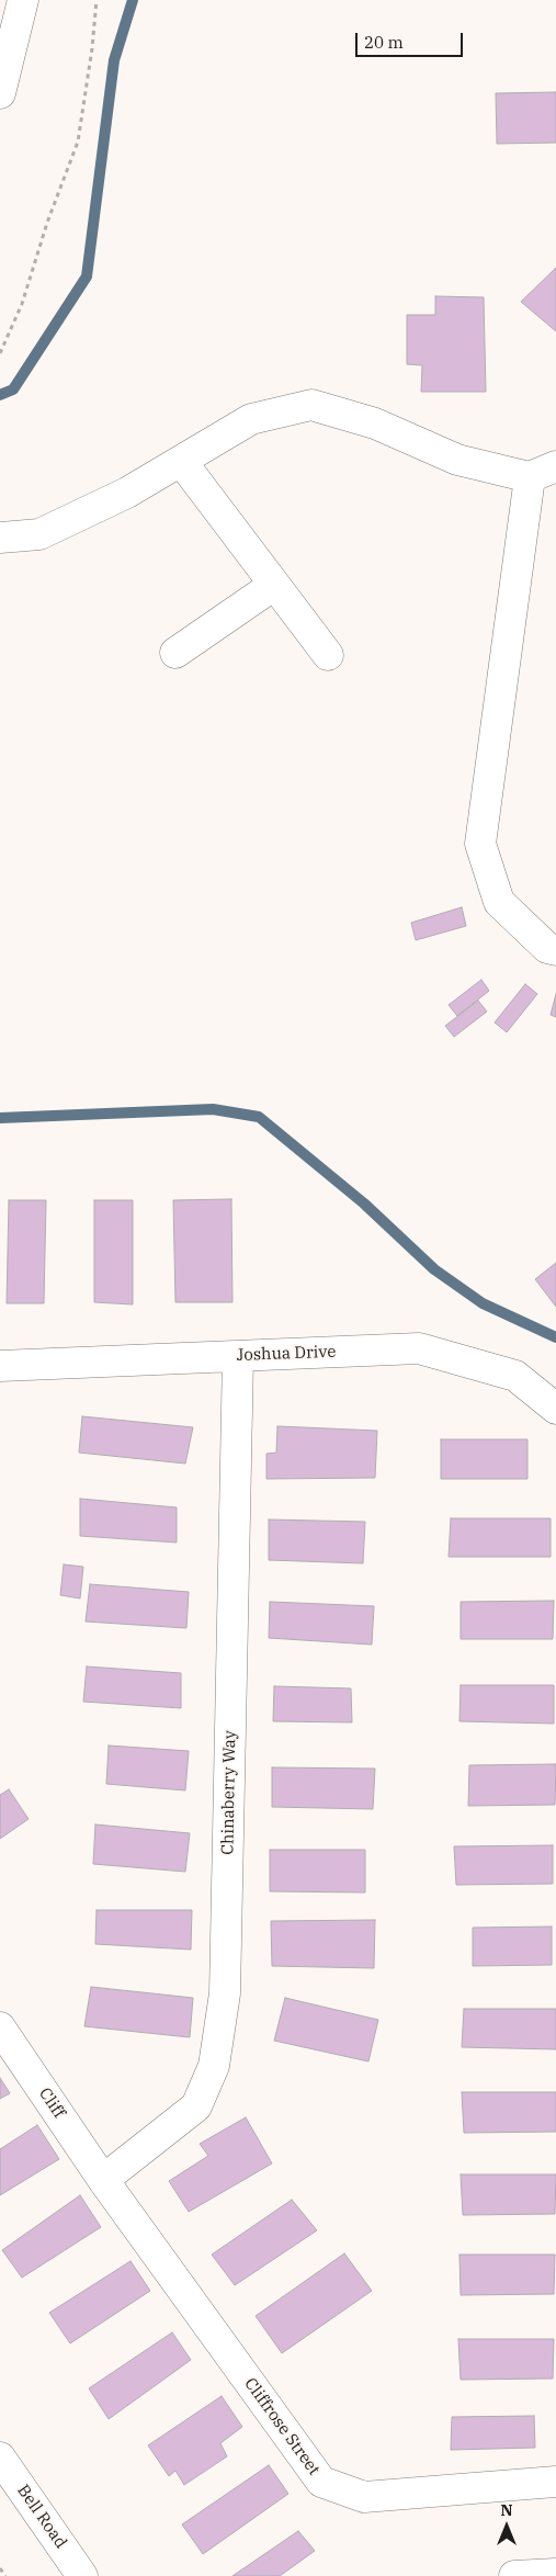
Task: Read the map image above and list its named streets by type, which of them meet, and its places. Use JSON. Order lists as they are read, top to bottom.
{
  "streets": {
    "street": [
      "Joshua Drive",
      "Chinaberry Way",
      "Cliff",
      "Cliffrose Street",
      "Bell Road"
    ]
  },
  "crossings": [
    ["Joshua Drive", "Chinaberry Way"],
    ["Chinaberry Way", "Cliff"],
    ["Chinaberry Way", "Cliffrose Street"],
    ["Cliff", "Cliffrose Street"]
  ],
  "scale_bar": "20 m",
  "north": "top"
}
